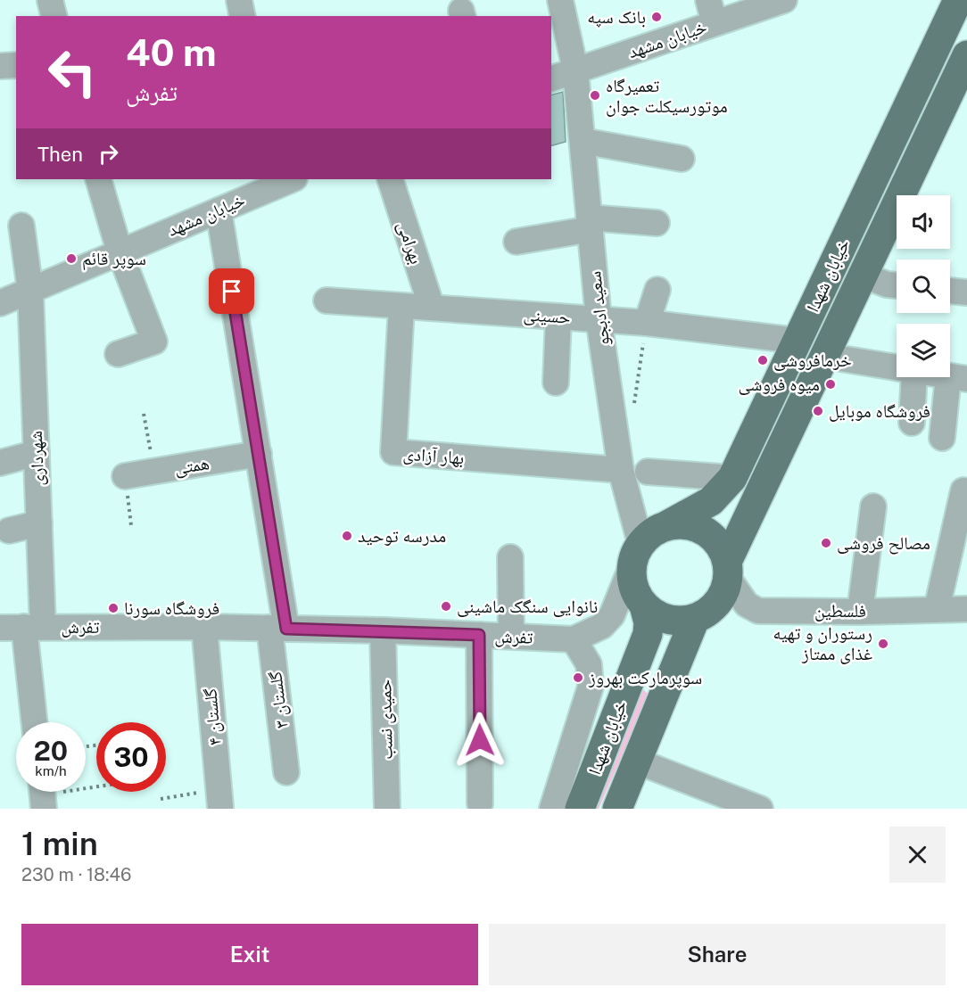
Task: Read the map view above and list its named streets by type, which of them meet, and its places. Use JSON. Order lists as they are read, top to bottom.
{
  "streets": {
    "main road": ["خیابان شهدا"],
    "street": [
      "خیابان مشهد",
      "بهرامی",
      "سعید ادبجو",
      "حسینی",
      "بهار آزادی",
      "شهرداری",
      "همتی",
      "فلسطین",
      "تفرش",
      "گلستان ۳",
      "گلستان ۴",
      "حمیدی نسب"
    ]
  },
  "crossings": [
    ["خیابان مشهد", "سعید ادبجو"],
    ["خیابان مشهد", "شهرداری"],
    ["خیابان مشهد", "گلستان ۳"],
    ["بهرامی", "حسینی"],
    ["خیابان شهدا", "سعید ادبجو"],
    ["خیابان شهدا", "حسینی"],
    ["خیابان شهدا", "فلسطین"],
    ["خیابان شهدا", "تفرش"],
    ["سعید ادبجو", "حسینی"],
    ["سعید ادبجو", "بهار آزادی"],
    ["سعید ادبجو", "فلسطین"],
    ["سعید ادبجو", "تفرش"],
    ["حسینی", "بهار آزادی"],
    ["شهرداری", "تفرش"],
    ["همتی", "گلستان ۳"],
    ["فلسطین", "تفرش"],
    ["تفرش", "گلستان ۳"],
    ["تفرش", "گلستان ۴"],
    ["تفرش", "حمیدی نسب"]
  ],
  "places": [
    "بانک سپه",
    "تعمیرگاه موتورسیکلت جوان",
    "سوپر قائم",
    "خرمافروشی",
    "میوه فروشی",
    "فروشگاه موبایل",
    "مدرسه توحید",
    "مصالح فروشی",
    "نانوایی سنگک ماشینی",
    "فروشگاه سورنا",
    "رستوران و تهیه غذای ممتاز",
    "سوپرمارکت بهروز"
  ],
  "page": {
    "turn": ["40 m", "تفرش"],
    "then": "Then",
    "speed": "20 km/h",
    "limit": "30",
    "heading": ["1 min", "230 m · 18:46"],
    "buttons": ["Exit", "Share"]
  }
}
